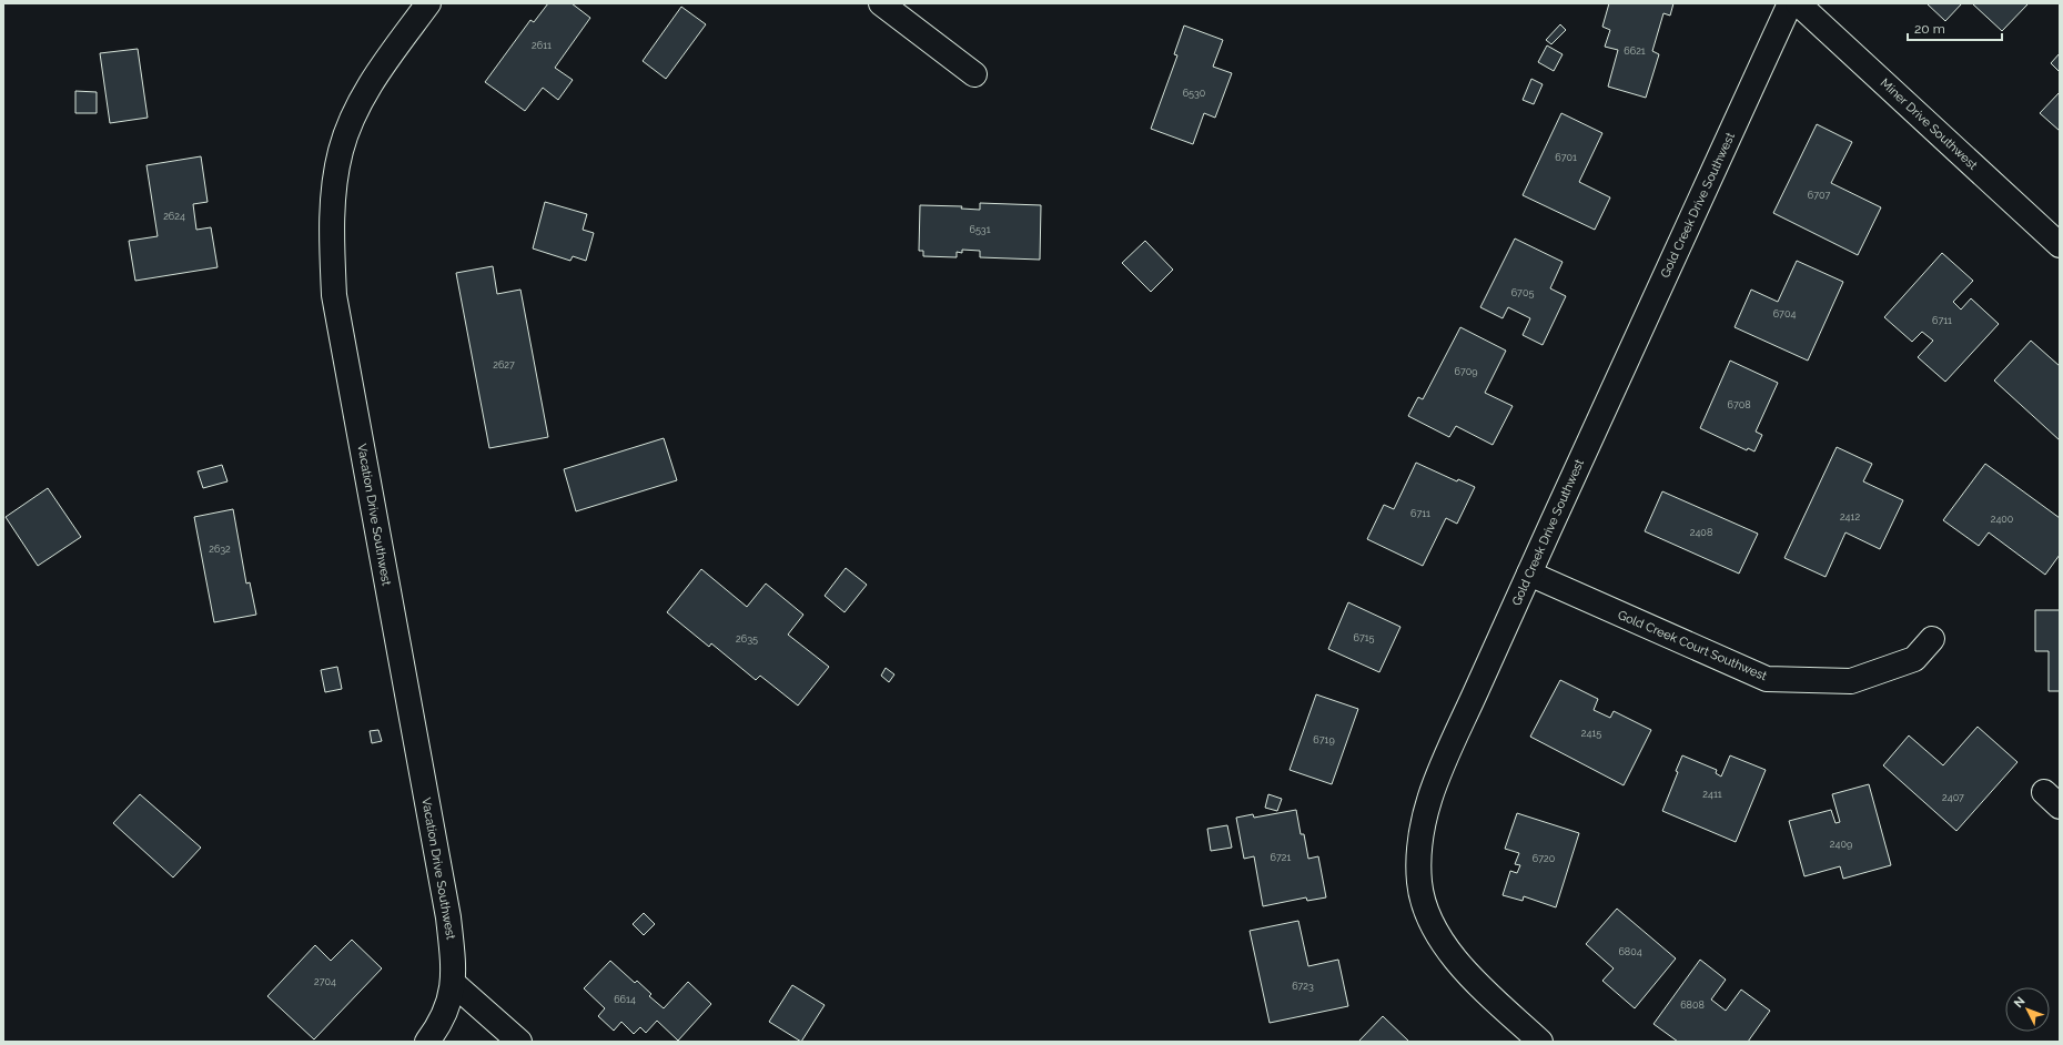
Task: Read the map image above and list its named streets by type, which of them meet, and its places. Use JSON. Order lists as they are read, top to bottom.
{
  "streets": {
    "street": [
      "Miner Drive Southwest",
      "Gold Creek Drive Southwest",
      "Vacation Drive Southwest",
      "Gold Creek Court Southwest"
    ]
  },
  "crossings": [
    ["Gold Creek Drive Southwest", "Gold Creek Court Southwest"]
  ],
  "house_numbers": [
    "2611",
    "6621",
    "6530",
    "6701",
    "6707",
    "2624",
    "6531",
    "6705",
    "6704",
    "6711",
    "2627",
    "6709",
    "6708",
    "6711",
    "2412",
    "2400",
    "2408",
    "2632",
    "6715",
    "2635",
    "2415",
    "6719",
    "2411",
    "2407",
    "2409",
    "6721",
    "6720",
    "6804",
    "2704",
    "6723",
    "6614",
    "6808"
  ],
  "scale_bar": "20 m",
  "north": "top left"
}
